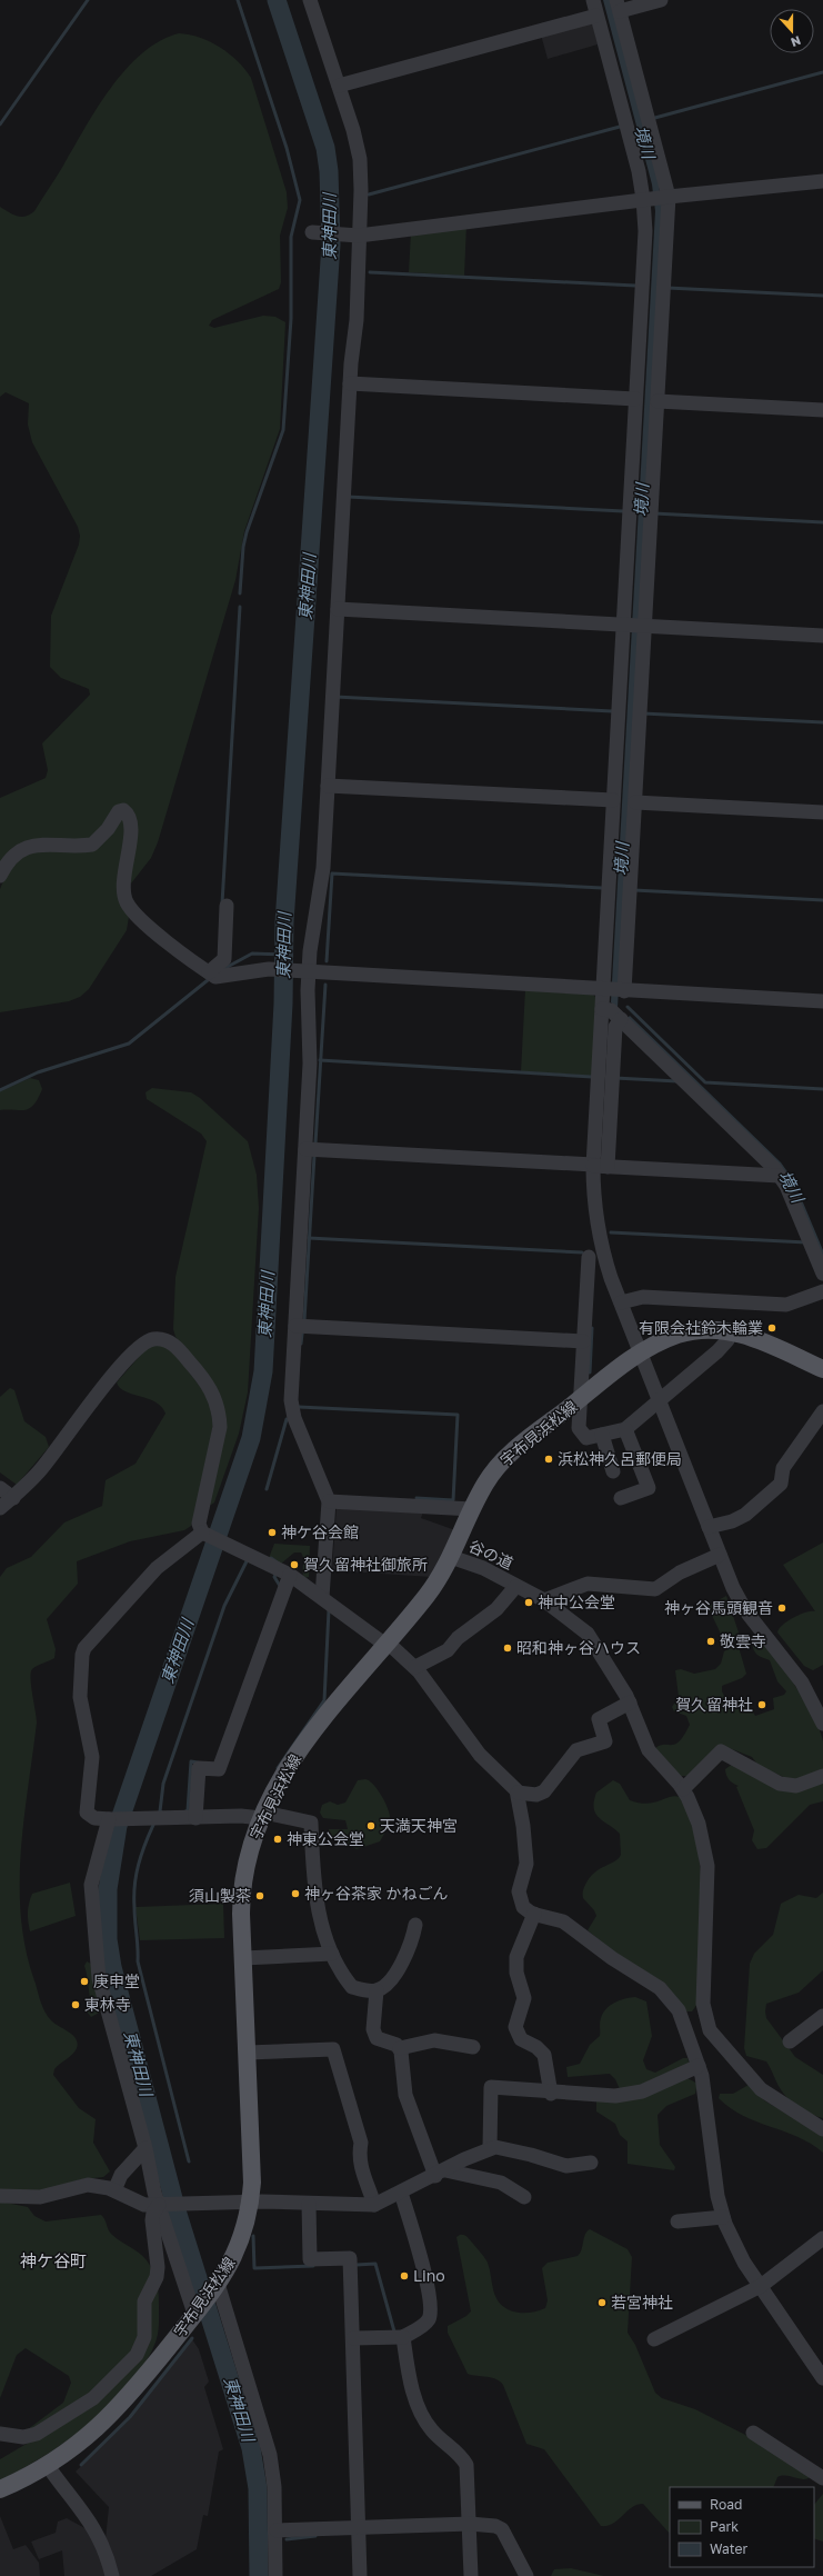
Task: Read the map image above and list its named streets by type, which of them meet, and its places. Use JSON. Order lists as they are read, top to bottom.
{
  "streets": {
    "main road": ["宇布見浜松線"],
    "street": ["谷の道"]
  },
  "crossings": [
    ["宇布見浜松線", "谷の道"]
  ],
  "districts": ["神ケ谷町"],
  "water": ["境川", "東神田川"],
  "places": [
    "有限会社鈴木輪業",
    "浜松神久呂郵便局",
    "神ケ谷会館",
    "賀久留神社御旅所",
    "神中公会堂",
    "神ヶ谷馬頭観音",
    "敬雲寺",
    "昭和神ヶ谷ハウス",
    "賀久留神社",
    "天満天神宮",
    "神東公会堂",
    "神ヶ谷茶家 かねごん",
    "須山製茶",
    "庚申堂",
    "東林寺",
    "Lino",
    "若宮神社"
  ],
  "legend": ["Road", "Park", "Water"],
  "north": "bottom"
}
